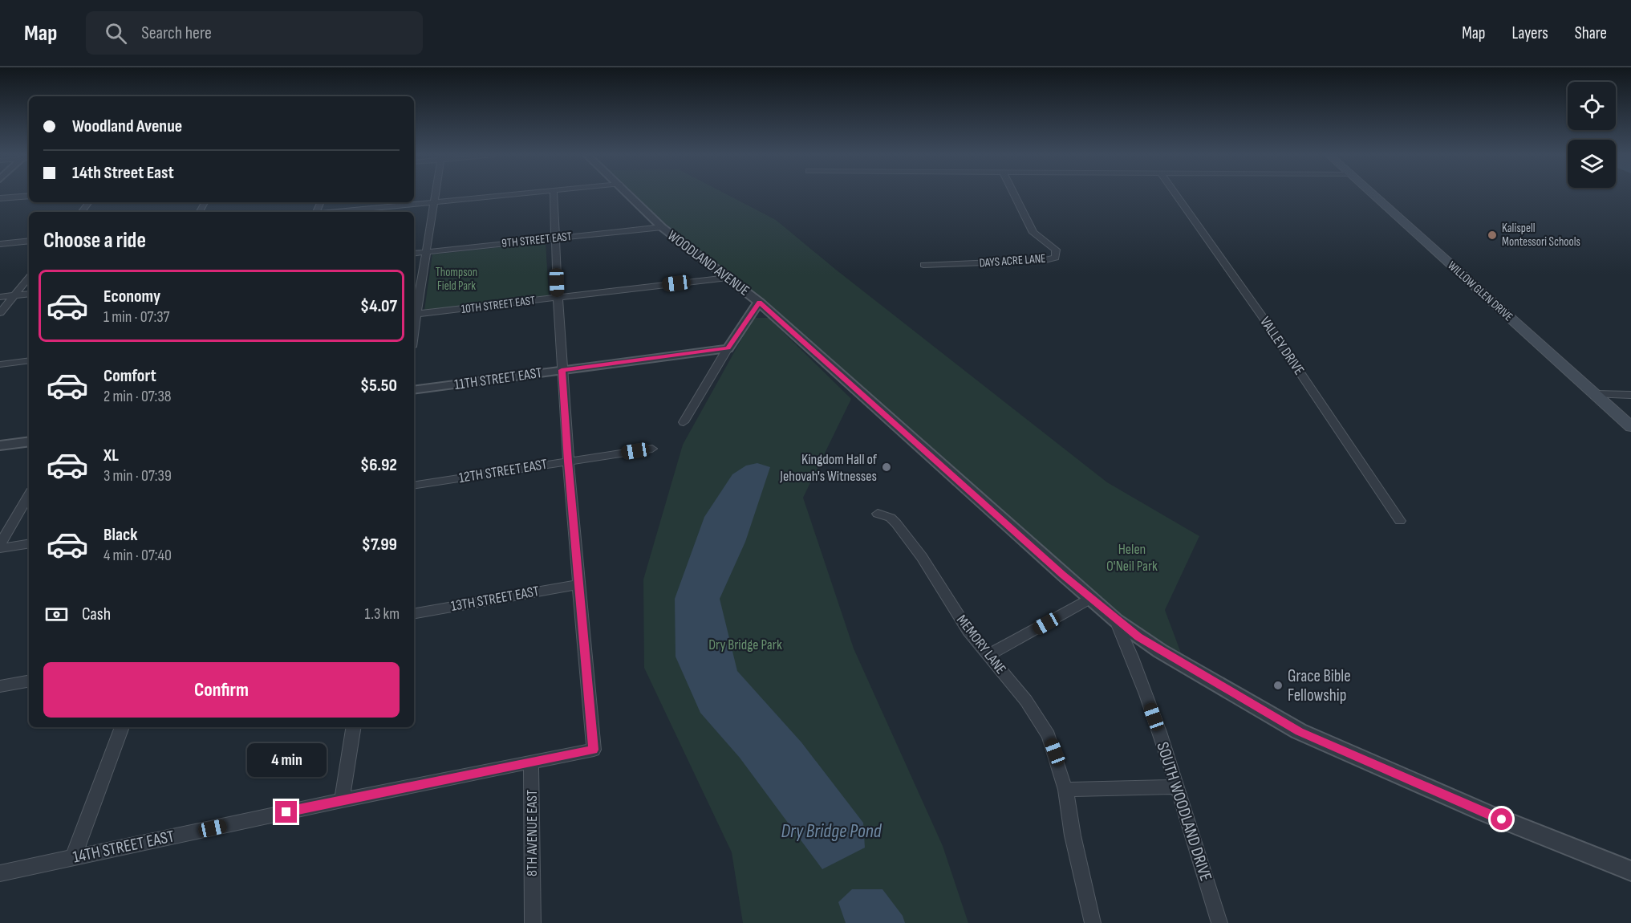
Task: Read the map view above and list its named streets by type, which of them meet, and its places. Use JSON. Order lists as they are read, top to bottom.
{
  "streets": {
    "main road": ["WILLOW GLEN DRIVE"],
    "street": [
      "9TH STREET EAST",
      "DAYS ACRE LANE",
      "WOODLAND AVENUE",
      "10TH STREET EAST",
      "VALLEY DRIVE",
      "11TH STREET EAST",
      "12TH STREET EAST",
      "13TH STREET EAST",
      "MEMORY LANE",
      "SOUTH WOODLAND DRIVE",
      "8TH AVENUE EAST",
      "14TH STREET EAST"
    ]
  },
  "crossings": [
    ["9TH STREET EAST", "WOODLAND AVENUE"],
    ["WOODLAND AVENUE", "10TH STREET EAST"],
    ["WOODLAND AVENUE", "SOUTH WOODLAND DRIVE"],
    ["8TH AVENUE EAST", "14TH STREET EAST"]
  ],
  "water": ["Dry Bridge Pond"],
  "parks": ["Thompson Field Park", "Helen O'Neil Park", "Dry Bridge Park"],
  "places": ["Kalispell Montessori Schools", "Kingdom Hall of Jehovah's Witnesses", "Grace Bible Fellowship"],
  "page": {
    "header": "Map",
    "search": "Search here",
    "nav": ["Map", "Layers", "Share"],
    "banner": ["Woodland Avenue", "14th Street East"],
    "heading": "Choose a ride",
    "list": [
      {
        "name": "Economy",
        "note": "1 min · 07:37",
        "value": "$4.07"
      },
      {
        "name": "Comfort",
        "note": "2 min · 07:38",
        "value": "$5.50"
      },
      {
        "name": "XL",
        "note": "3 min · 07:39",
        "value": "$6.92"
      },
      {
        "name": "Black",
        "note": "4 min · 07:40",
        "value": "$7.99"
      }
    ],
    "pay": ["Cash", "1.3 km"],
    "buttons": "Confirm",
    "bubble": "4 min"
  }
}
